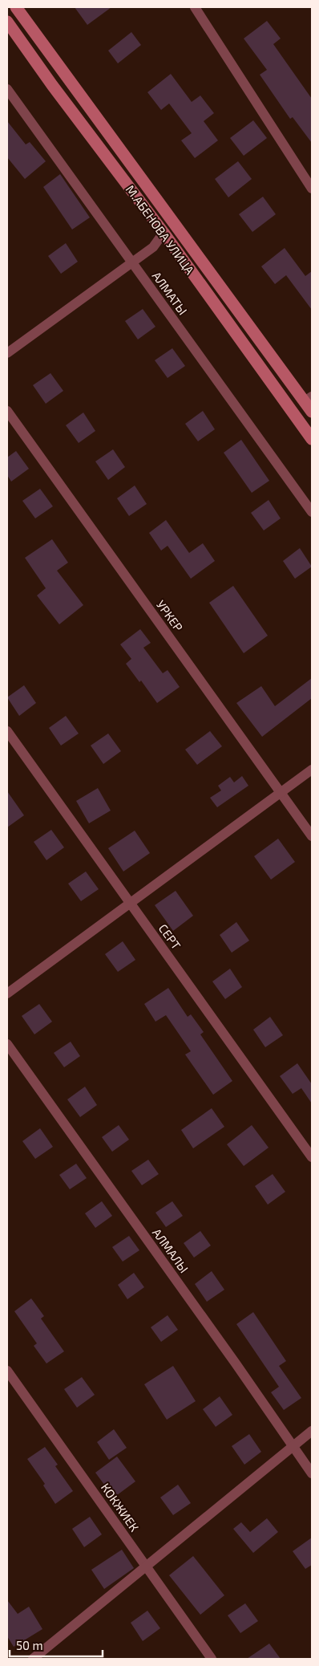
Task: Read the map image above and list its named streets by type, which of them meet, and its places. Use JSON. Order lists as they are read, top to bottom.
{
  "streets": {
    "main road": ["М.АБЕНОВА УЛИЦА"],
    "street": [
      "АЛМАТЫ",
      "УРКЕР",
      "СЕРТ",
      "АЛМАЛЫ",
      "КОКЖИЕК"
    ]
  },
  "scale_bar": "50 m"
}
